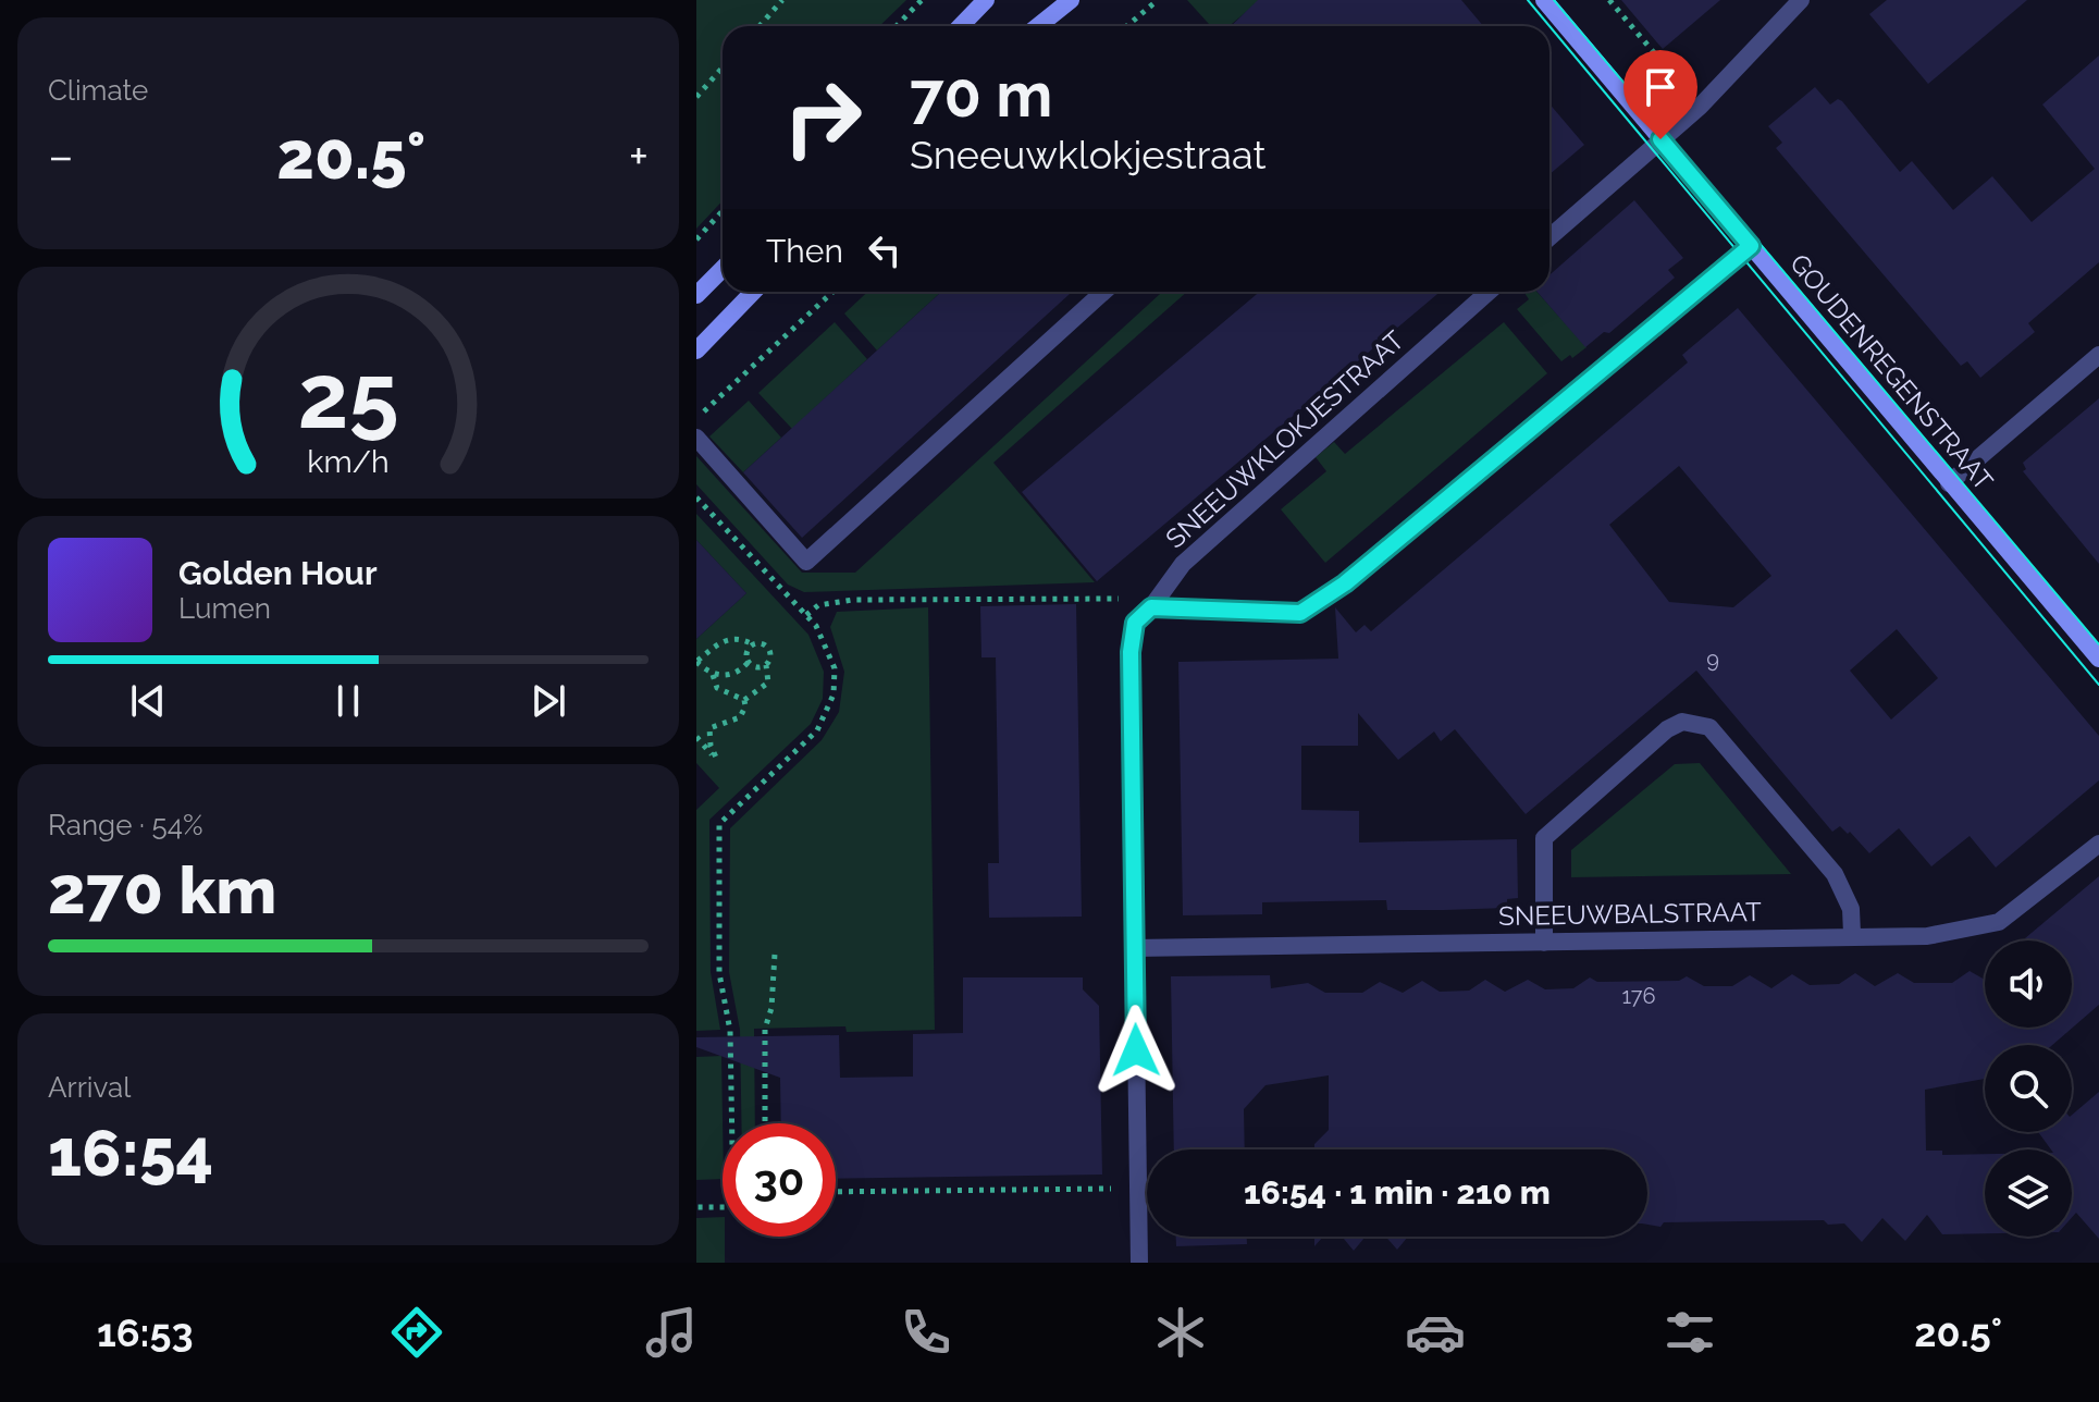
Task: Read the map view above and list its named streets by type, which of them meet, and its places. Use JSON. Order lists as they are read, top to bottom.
{
  "streets": {
    "street": ["GOUDENREGENSTRAAT", "SNEEUWKLOKJESTRAAT", "SNEEUWBALSTRAAT"]
  },
  "crossings": [
    ["SNEEUWKLOKJESTRAAT", "SNEEUWBALSTRAAT"]
  ],
  "house_numbers": ["9", "176"],
  "page": {
    "tile": [
      "Climate",
      ["Range · 54%", "270 km"],
      ["Arrival", "16:54"]
    ],
    "turn": ["70 m", "Sneeuwklokjestraat"],
    "heat": ["−", "20.5°", "+"],
    "then": "Then",
    "song": ["Golden Hour", "Lumen"],
    "limit": "30",
    "trip": "16:54 · 1 min · 210 m",
    "tabs": ["16:53", "20.5°"],
    "gauge": ["25", "km/h"]
  }
}
